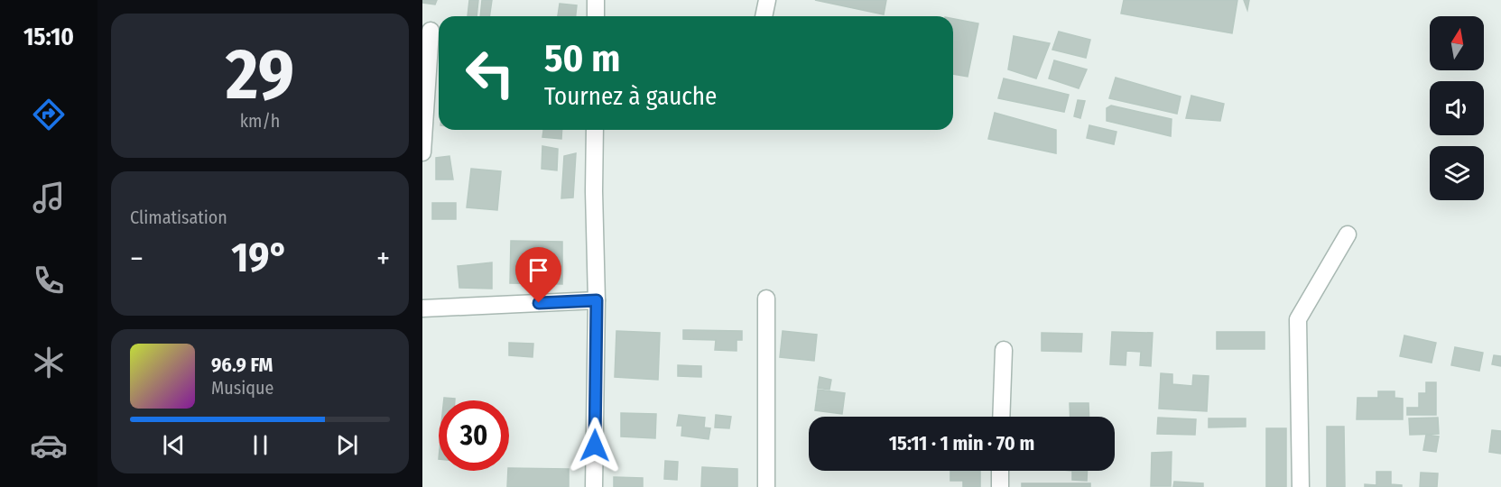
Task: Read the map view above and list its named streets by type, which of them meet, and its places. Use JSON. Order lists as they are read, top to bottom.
{
  "north": "top",
  "page": {
    "tabs": "15:10",
    "tile": [
      ["29", "km/h"],
      "Climatisation"
    ],
    "turn": ["50 m", "Tournez à gauche"],
    "heat": ["−", "19°", "+"],
    "song": ["96.9 FM", "Musique"],
    "limit": "30",
    "trip": "15:11 · 1 min · 70 m"
  }
}
